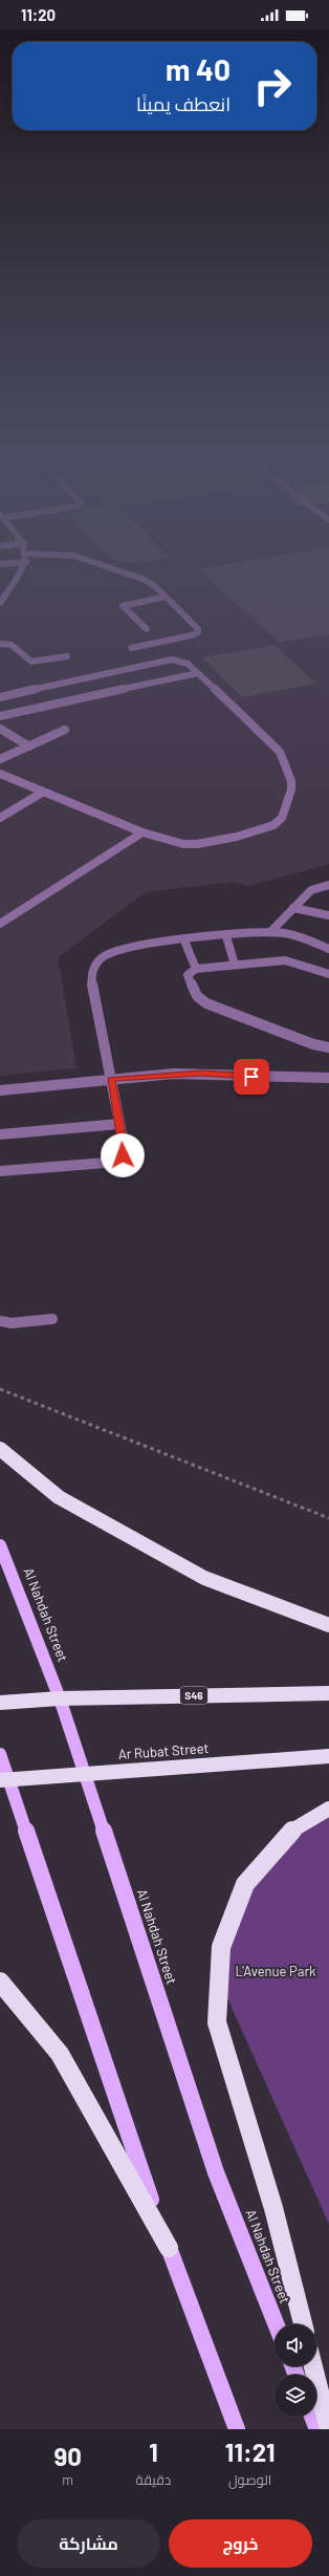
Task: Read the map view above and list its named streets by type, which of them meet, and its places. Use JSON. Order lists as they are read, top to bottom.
{
  "streets": {
    "highway": ["S46", "Ar Rubat Street"],
    "main road": ["Al Nahdah Street"]
  },
  "crossings": [
    ["Al Nahdah Street", "S46"],
    ["Al Nahdah Street", "Ar Rubat Street"]
  ],
  "parks": ["L'Avenue Park"],
  "page": {
    "status": "11:20",
    "turn": ["40 m", "انعطف يمينًا"],
    "eta": [
      "11:21",
      "الوصول",
      "1",
      "دقيقة",
      "90",
      "m"
    ],
    "buttons": ["خروج", "مشاركة"]
  }
}
